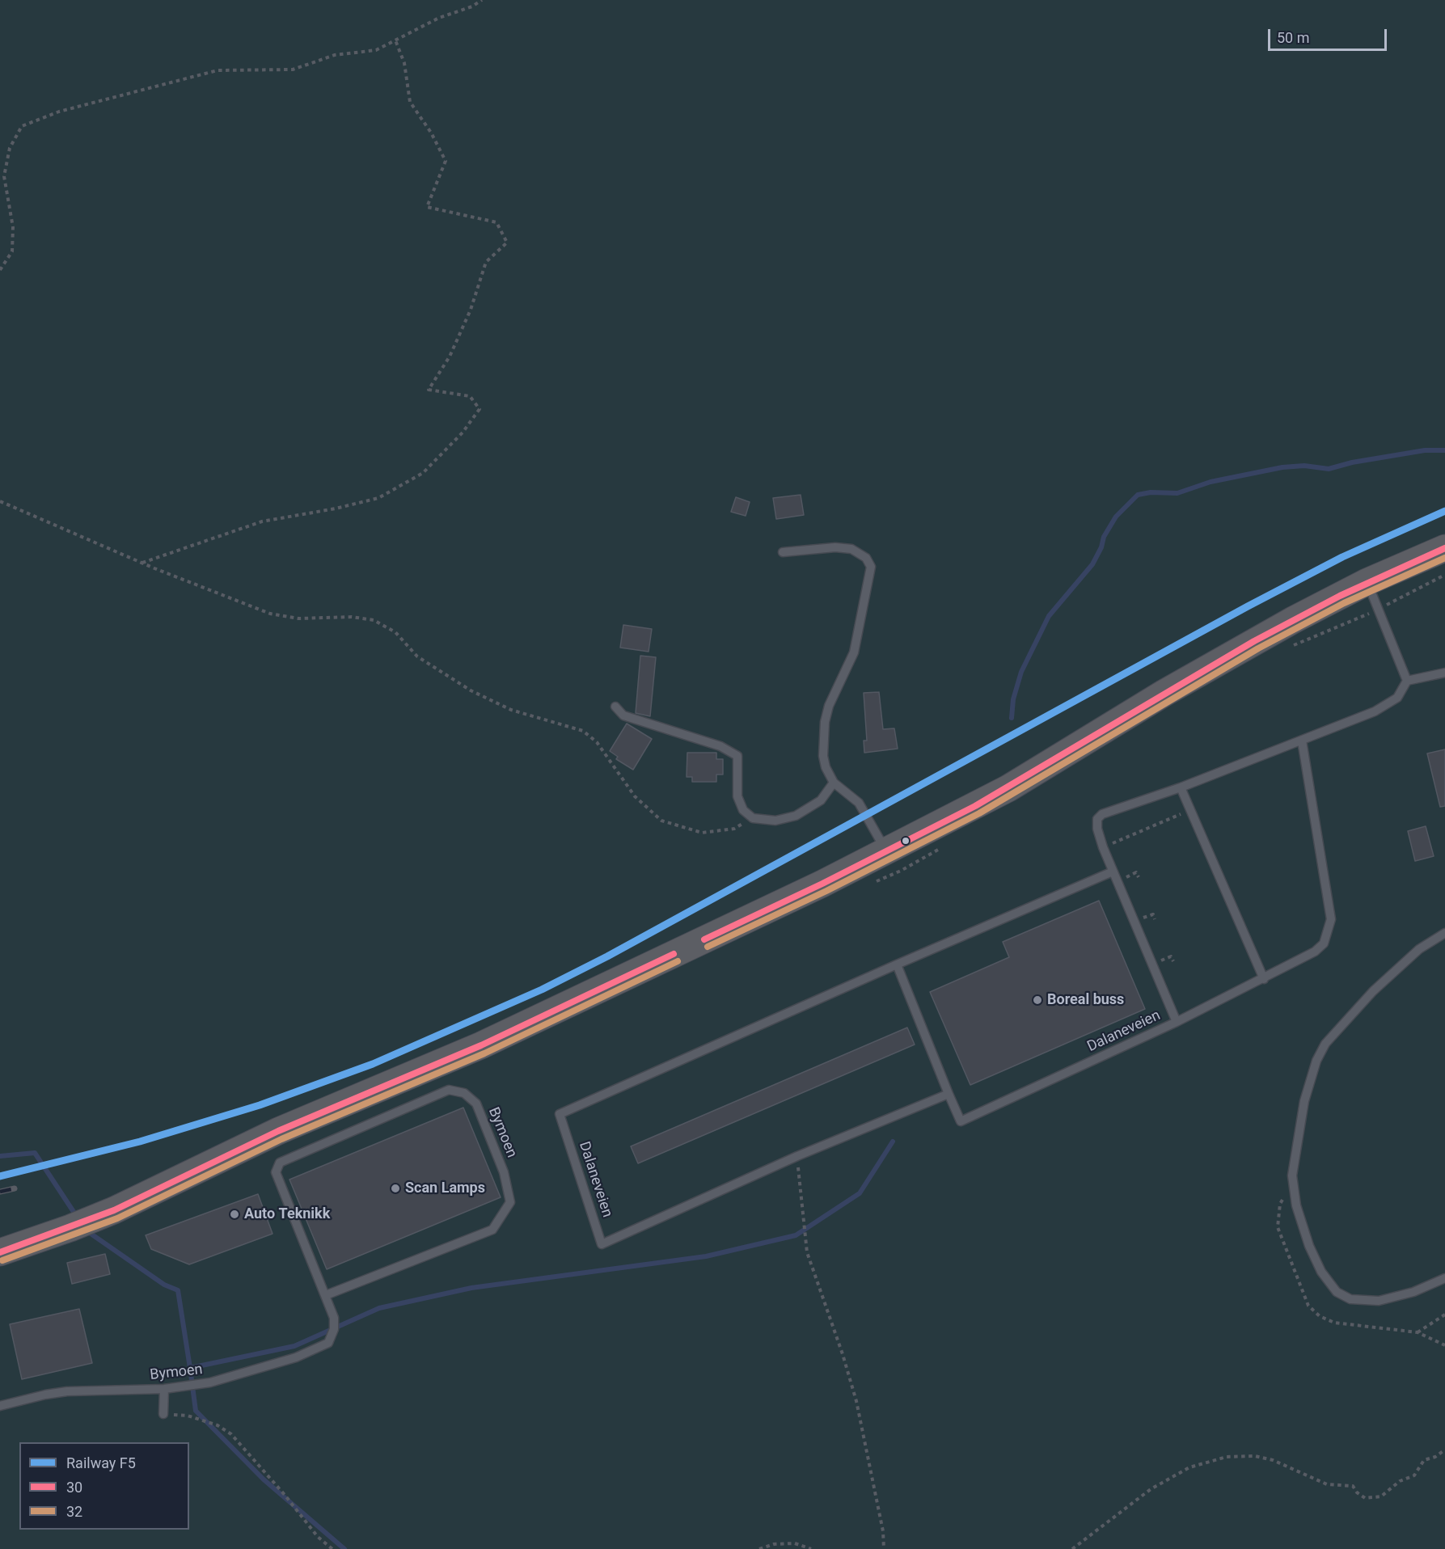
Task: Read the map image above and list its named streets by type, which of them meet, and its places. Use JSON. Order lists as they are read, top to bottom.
{
  "streets": {
    "lane": ["Dalaneveien", "Bymoen"]
  },
  "places": ["Boreal buss", "Scan Lamps", "Auto Teknikk"],
  "lines": ["rail line F5", "transit line 30", "transit line 32"],
  "legend": ["Railway F5", "30", "32"],
  "scale_bar": "50 m"
}
